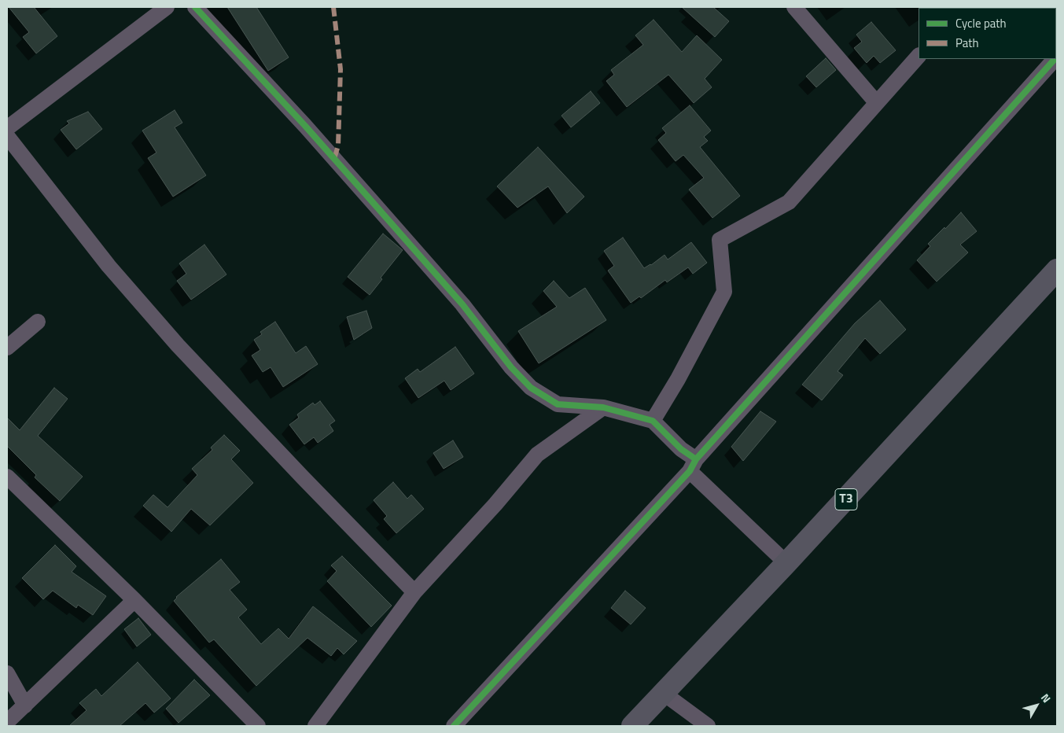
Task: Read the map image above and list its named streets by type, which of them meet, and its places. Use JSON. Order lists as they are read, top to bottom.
{
  "streets": {
    "highway": ["T3"]
  },
  "legend": ["Cycle path", "Path"],
  "north": "top right"
}
